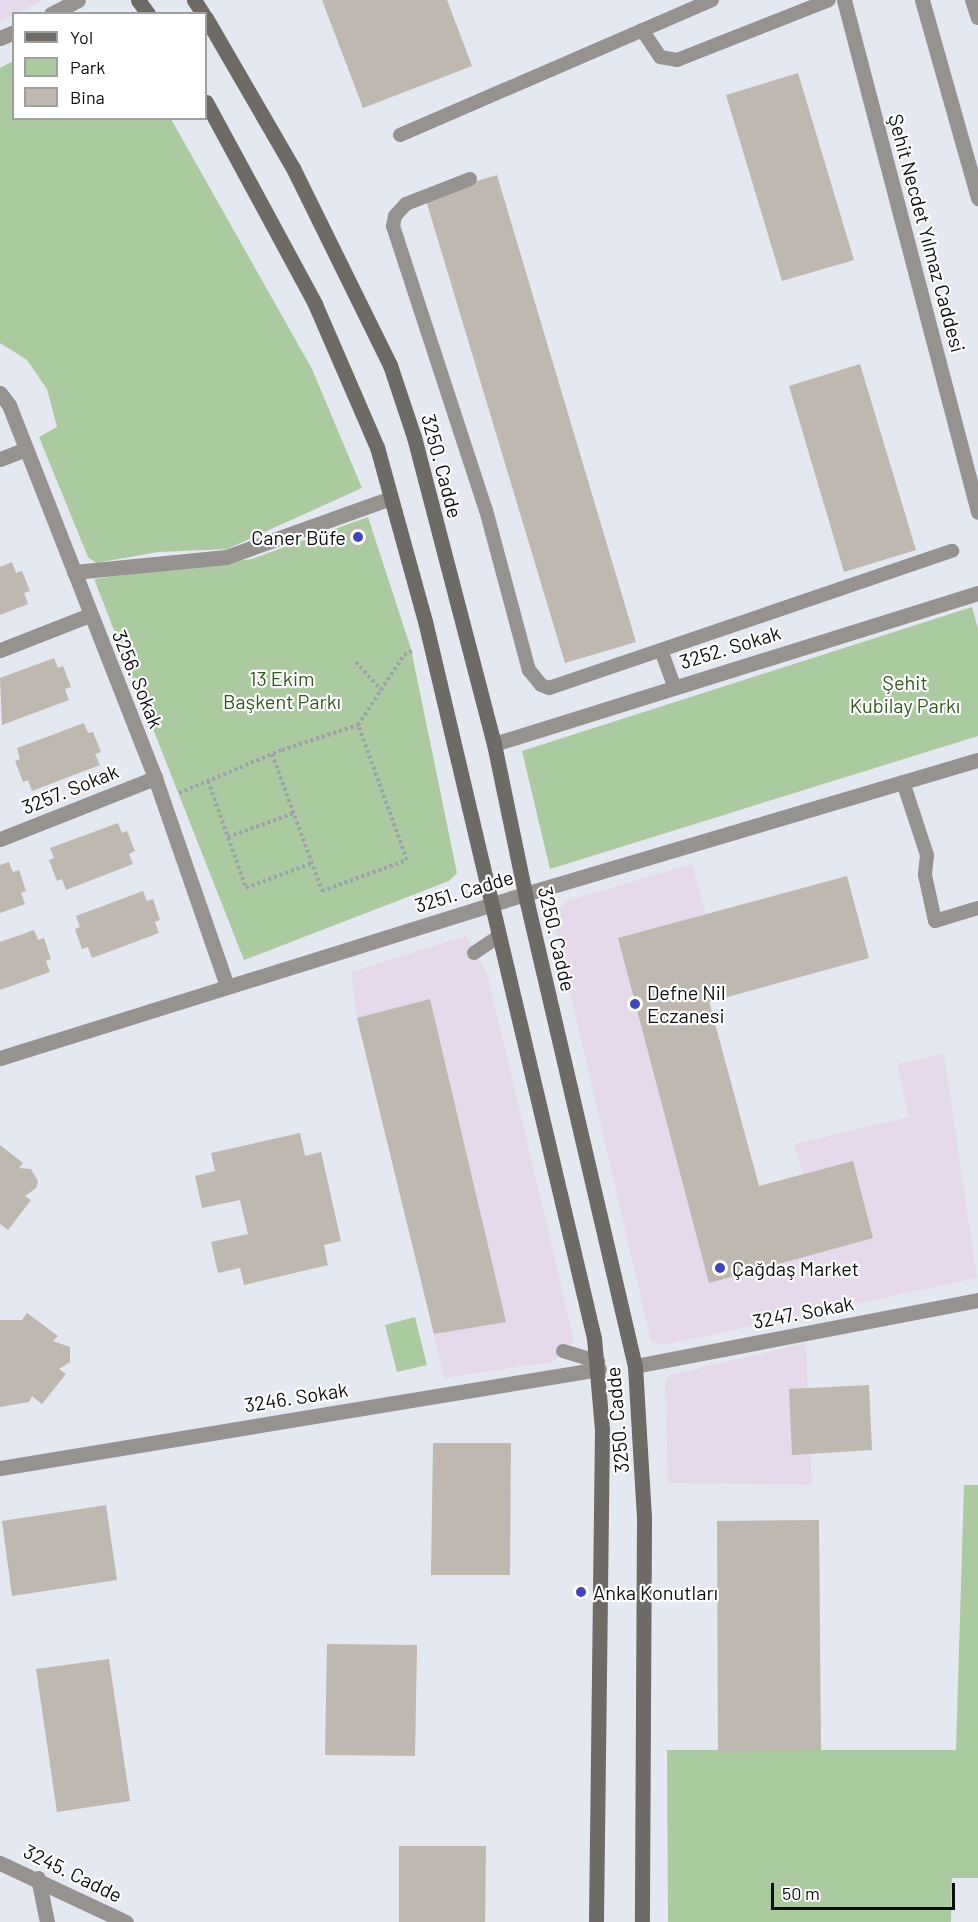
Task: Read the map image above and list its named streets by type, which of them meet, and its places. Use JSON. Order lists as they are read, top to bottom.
{
  "streets": {
    "street": [
      "Şehit Necdet Yılmaz Caddesi",
      "3250. Cadde",
      "3252. Sokak",
      "3256. Sokak",
      "3257. Sokak",
      "3251. Cadde",
      "3247. Sokak",
      "3246. Sokak",
      "3245. Cadde"
    ]
  },
  "crossings": [
    ["3250. Cadde", "3252. Sokak"],
    ["3250. Cadde", "3251. Cadde"],
    ["3250. Cadde", "3247. Sokak"],
    ["3250. Cadde", "3246. Sokak"],
    ["3256. Sokak", "3257. Sokak"],
    ["3256. Sokak", "3251. Cadde"]
  ],
  "parks": ["13 Ekim Başkent Parkı", "Şehit Kubilay Parkı"],
  "places": [
    "Caner Büfe",
    "Defne Nil Eczanesi",
    "Çağdaş Market",
    "Anka Konutları"
  ],
  "legend": ["Yol", "Park", "Bina"],
  "scale_bar": "50 m"
}
